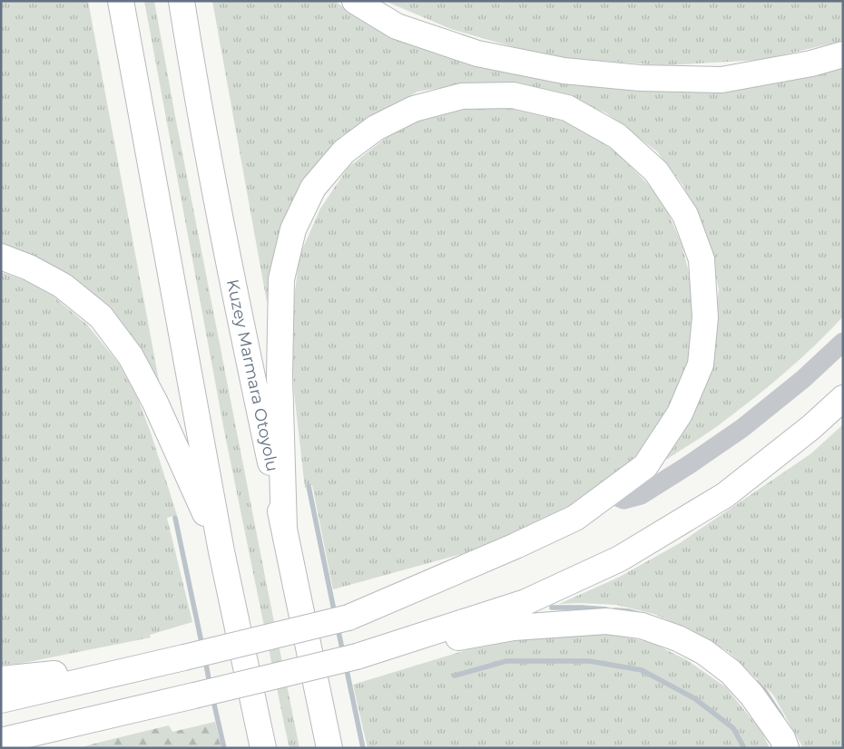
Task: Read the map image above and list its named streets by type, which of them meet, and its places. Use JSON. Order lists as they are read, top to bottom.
{
  "streets": {
    "highway": ["Kuzey Marmara Otoyolu"]
  }
}
